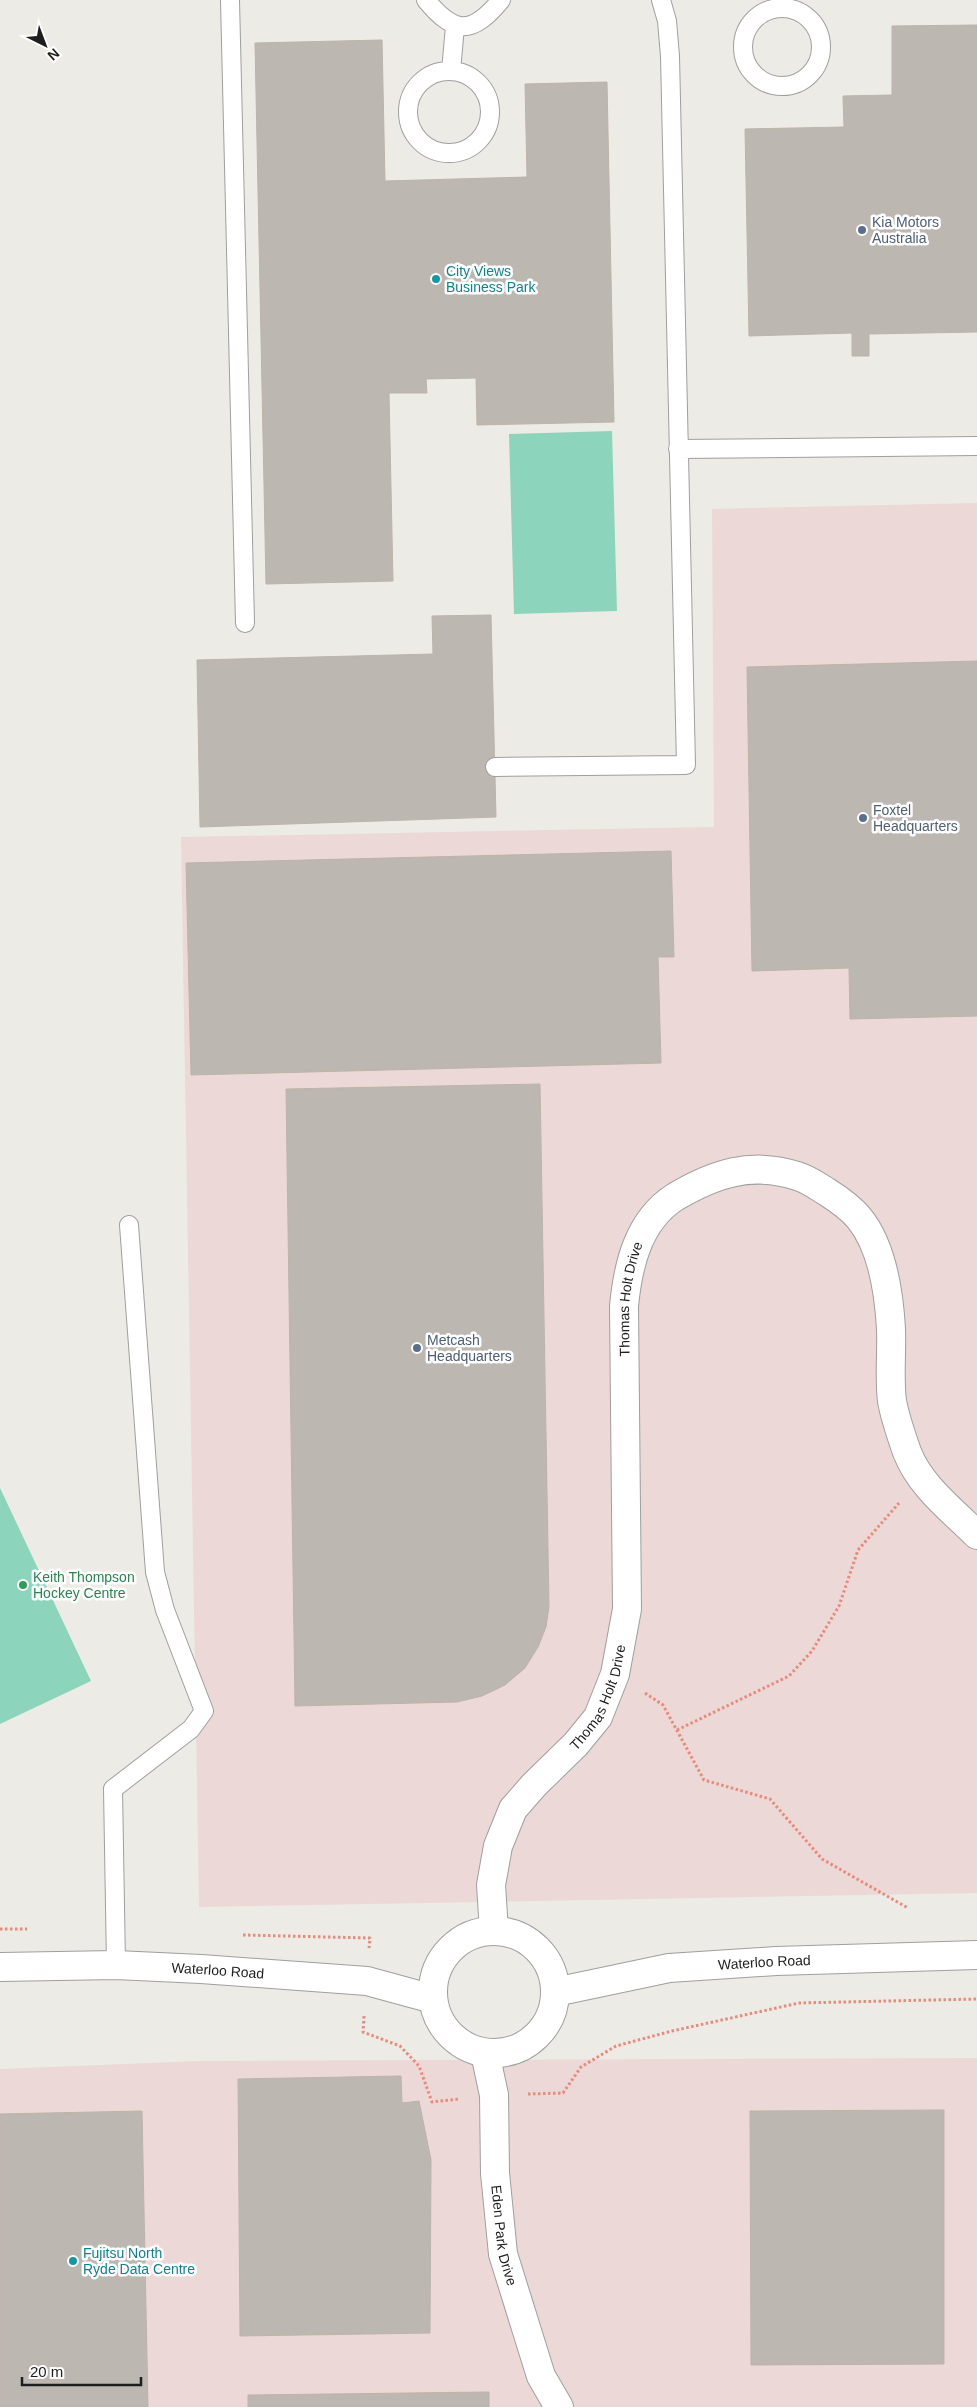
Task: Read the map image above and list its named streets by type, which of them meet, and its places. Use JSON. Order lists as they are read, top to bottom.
{
  "streets": {
    "street": ["Thomas Holt Drive", "Waterloo Road", "Eden Park Drive"]
  },
  "crossings": [
    ["Thomas Holt Drive", "Waterloo Road"],
    ["Thomas Holt Drive", "Eden Park Drive"],
    ["Waterloo Road", "Eden Park Drive"]
  ],
  "places": [
    "Kia Motors Australia",
    "City Views Business Park",
    "Foxtel Headquarters",
    "Metcash Headquarters",
    "Keith Thompson Hockey Centre",
    "Fujitsu North Ryde Data Centre"
  ],
  "scale_bar": "20 m",
  "north": "bottom right"
}
